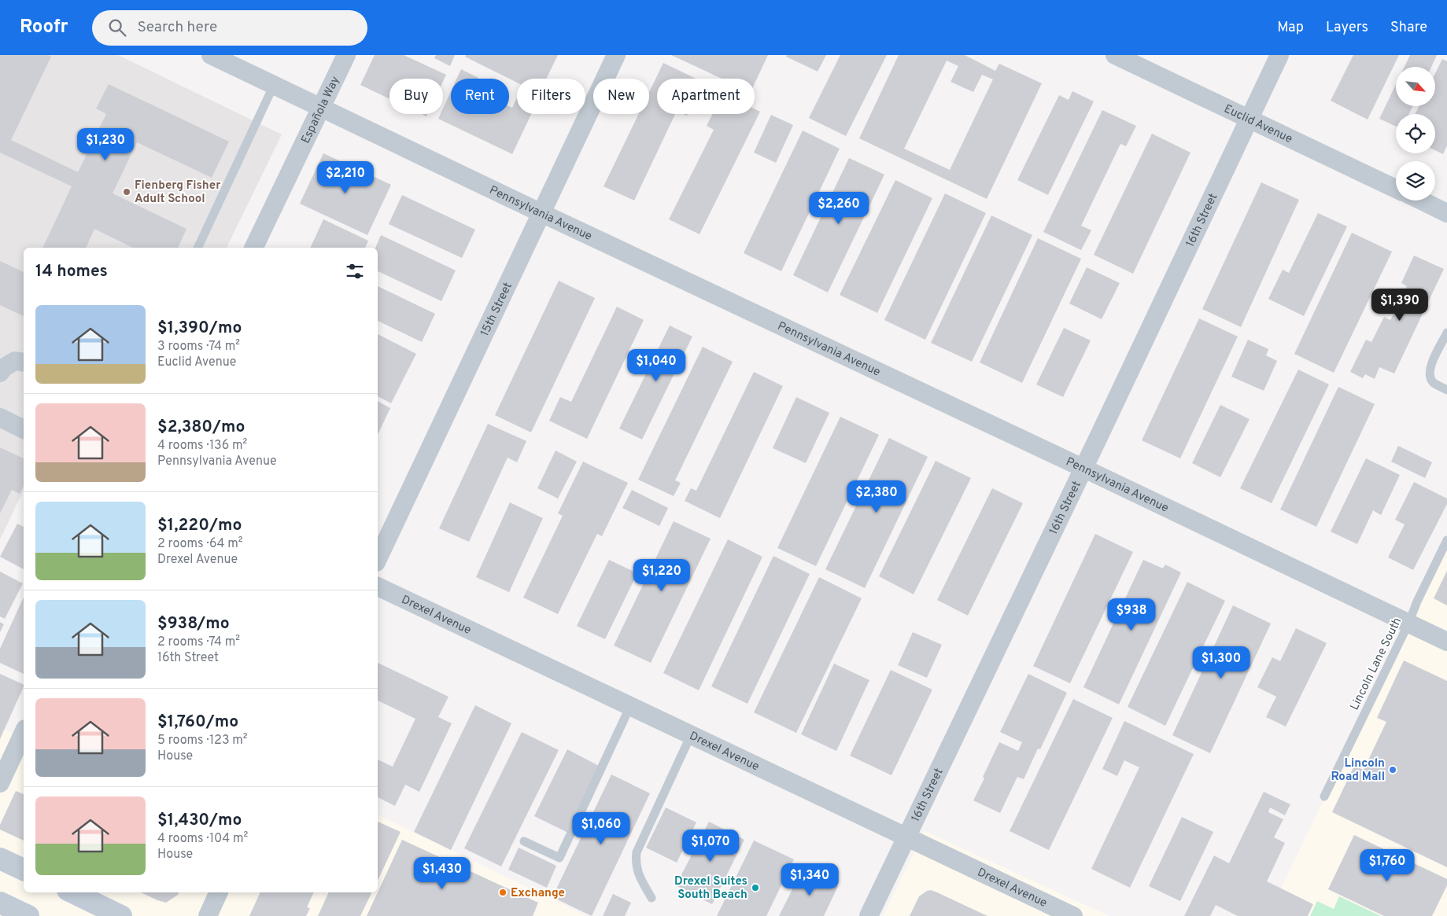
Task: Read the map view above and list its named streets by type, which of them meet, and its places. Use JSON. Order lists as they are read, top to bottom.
{
  "streets": {
    "street": [
      "Española Way",
      "Euclid Avenue",
      "Pennsylvania Avenue",
      "16th Street",
      "15th Street",
      "Drexel Avenue"
    ],
    "lane": ["Lincoln Lane South"]
  },
  "crossings": [
    ["Española Way", "Pennsylvania Avenue"],
    ["Euclid Avenue", "16th Street"],
    ["Pennsylvania Avenue", "16th Street"],
    ["Pennsylvania Avenue", "15th Street"],
    ["Pennsylvania Avenue", "Lincoln Lane South"],
    ["16th Street", "Drexel Avenue"]
  ],
  "places": [
    "Fienberg Fisher Adult School",
    "Lincoln Road Mall",
    "Drexel Suites South Beach",
    "Exchange"
  ],
  "north": "bottom right",
  "page": {
    "header": "Roofr",
    "search": "Search here",
    "nav": ["Map", "Layers", "Share"],
    "chip": [
      "Buy",
      "Rent",
      "Filters",
      "New",
      "Apartment"
    ],
    "price": [
      "$1,230",
      "$2,210",
      "$2,260",
      "$1,390",
      "$1,040",
      "$2,380",
      "$1,220",
      "$938",
      "$1,300",
      "$1,060",
      "$1,070",
      "$1,760",
      "$1,430",
      "$1,340"
    ],
    "heading": "14 homes",
    "list": [
      {
        "name": "$1,390/mo",
        "note": "3 rooms · 74 m² · Euclid Avenue"
      },
      {
        "name": "$2,380/mo",
        "note": "4 rooms · 136 m² · Pennsylvania Avenue"
      },
      {
        "name": "$1,220/mo",
        "note": "2 rooms · 64 m² · Drexel Avenue"
      },
      {
        "name": "$938/mo",
        "note": "2 rooms · 74 m² · 16th Street"
      },
      {
        "name": "$1,760/mo",
        "note": "5 rooms · 123 m² · House"
      },
      {
        "name": "$1,430/mo",
        "note": "4 rooms · 104 m² · House"
      }
    ]
  }
}
